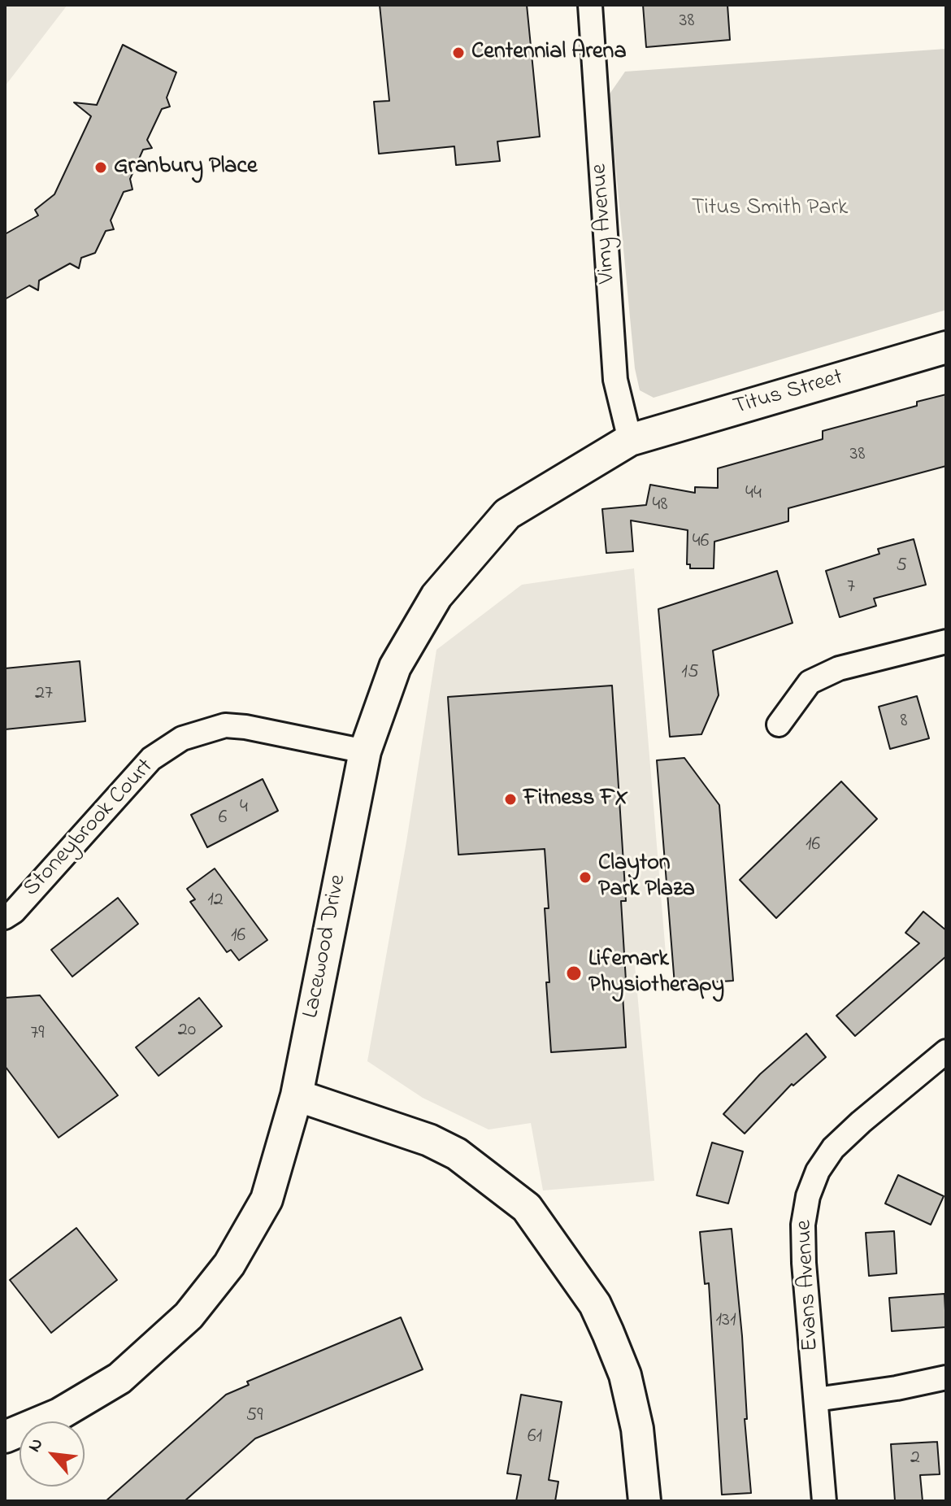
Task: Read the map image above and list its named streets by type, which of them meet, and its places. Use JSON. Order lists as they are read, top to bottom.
{
  "streets": {
    "main road": ["Titus Street", "Lacewood Drive"],
    "street": ["Vimy Avenue", "Stoneybrook Court", "Evans Avenue"]
  },
  "crossings": [
    ["Vimy Avenue", "Titus Street"],
    ["Vimy Avenue", "Lacewood Drive"],
    ["Titus Street", "Lacewood Drive"],
    ["Stoneybrook Court", "Lacewood Drive"]
  ],
  "parks": ["Titus Smith Park"],
  "places": [
    "Centennial Arena",
    "Granbury Place",
    "Fitness FX",
    "Clayton Park Plaza",
    "Lifemark Physiotherapy"
  ],
  "house_numbers": [
    "38",
    "38",
    "44",
    "48",
    "46",
    "5",
    "7",
    "15",
    "27",
    "8",
    "4",
    "6",
    "16",
    "12",
    "16",
    "20",
    "79",
    "131",
    "59",
    "61",
    "2"
  ],
  "north": "top left"
}
